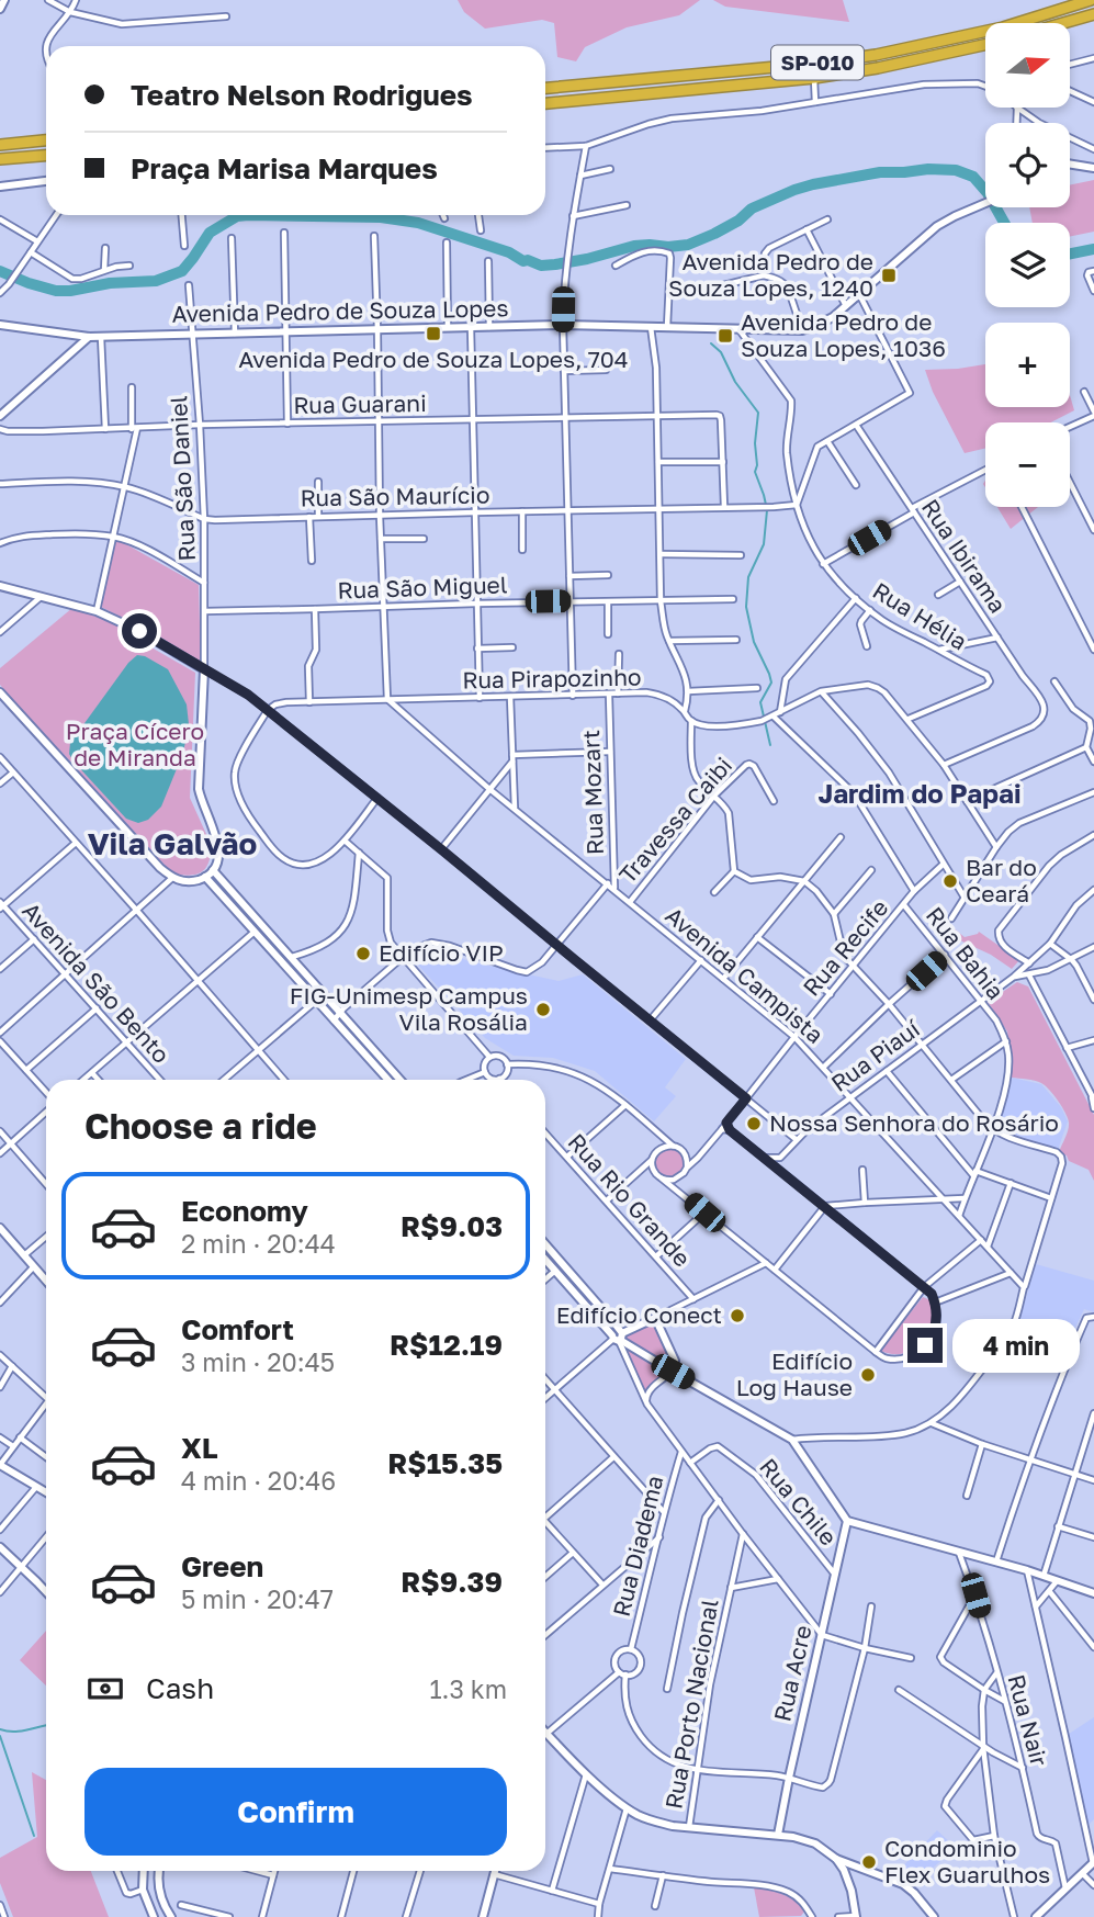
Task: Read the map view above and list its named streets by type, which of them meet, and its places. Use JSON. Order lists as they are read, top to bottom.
{
  "streets": {
    "highway": ["SP-010"],
    "street": [
      "Avenida Pedro de Souza Lopes",
      "Rua Guarani",
      "Rua São Daniel",
      "Rua São Maurício",
      "Rua Ibirama",
      "Rua São Miguel",
      "Rua Hélia",
      "Rua Pirapozinho",
      "Rua Mozart",
      "Travessa Caibi",
      "Rua Recife",
      "Rua Bahia",
      "Avenida Campista",
      "Avenida São Bento",
      "Rua Piauí",
      "Rua Rio Grande",
      "Rua Chile",
      "Rua Diadema",
      "Rua Acre",
      "Rua Porto Nacional",
      "Rua Nair"
    ]
  },
  "crossings": [
    ["Avenida Pedro de Souza Lopes", "Rua São Daniel"],
    ["Avenida Pedro de Souza Lopes", "Rua Hélia"],
    ["Rua Guarani", "Rua São Daniel"],
    ["Rua São Daniel", "Rua São Maurício"],
    ["Rua São Daniel", "Rua São Miguel"],
    ["Rua São Maurício", "Rua Hélia"],
    ["Rua Pirapozinho", "Rua Mozart"],
    ["Rua Pirapozinho", "Avenida Campista"],
    ["Rua Mozart", "Avenida Campista"],
    ["Travessa Caibi", "Avenida Campista"],
    ["Rua Recife", "Rua Bahia"],
    ["Rua Recife", "Avenida Campista"],
    ["Rua Bahia", "Avenida Campista"],
    ["Rua Bahia", "Rua Piauí"],
    ["Avenida Campista", "Rua Piauí"],
    ["Rua Chile", "Rua Acre"]
  ],
  "districts": ["Jardim do Papai", "Vila Galvão"],
  "parks": ["Praça Cícero de Miranda"],
  "places": {
    "transit": ["Avenida Pedro de Souza Lopes, 1240", "Avenida Pedro de Souza Lopes, 704", "Avenida Pedro de Souza Lopes, 1036"],
    "other": [
      "Bar do Ceará",
      "Edifício VIP",
      "FIG-Unimesp Campus Vila Rosália",
      "Nossa Senhora do Rosário",
      "Edifício Conect",
      "Edifício Log Hause",
      "Condominio Flex Guarulhos"
    ]
  },
  "north": "right",
  "page": {
    "map_buttons": ["+", "−"],
    "banner": ["Teatro Nelson Rodrigues", "Praça Marisa Marques"],
    "heading": "Choose a ride",
    "list": [
      {
        "name": "Economy",
        "note": "2 min · 20:44",
        "value": "R$9.03"
      },
      {
        "name": "Comfort",
        "note": "3 min · 20:45",
        "value": "R$12.19"
      },
      {
        "name": "XL",
        "note": "4 min · 20:46",
        "value": "R$15.35"
      },
      {
        "name": "Green",
        "note": "5 min · 20:47",
        "value": "R$9.39"
      }
    ],
    "bubble": "4 min",
    "pay": ["Cash", "1.3 km"],
    "buttons": "Confirm"
  }
}
